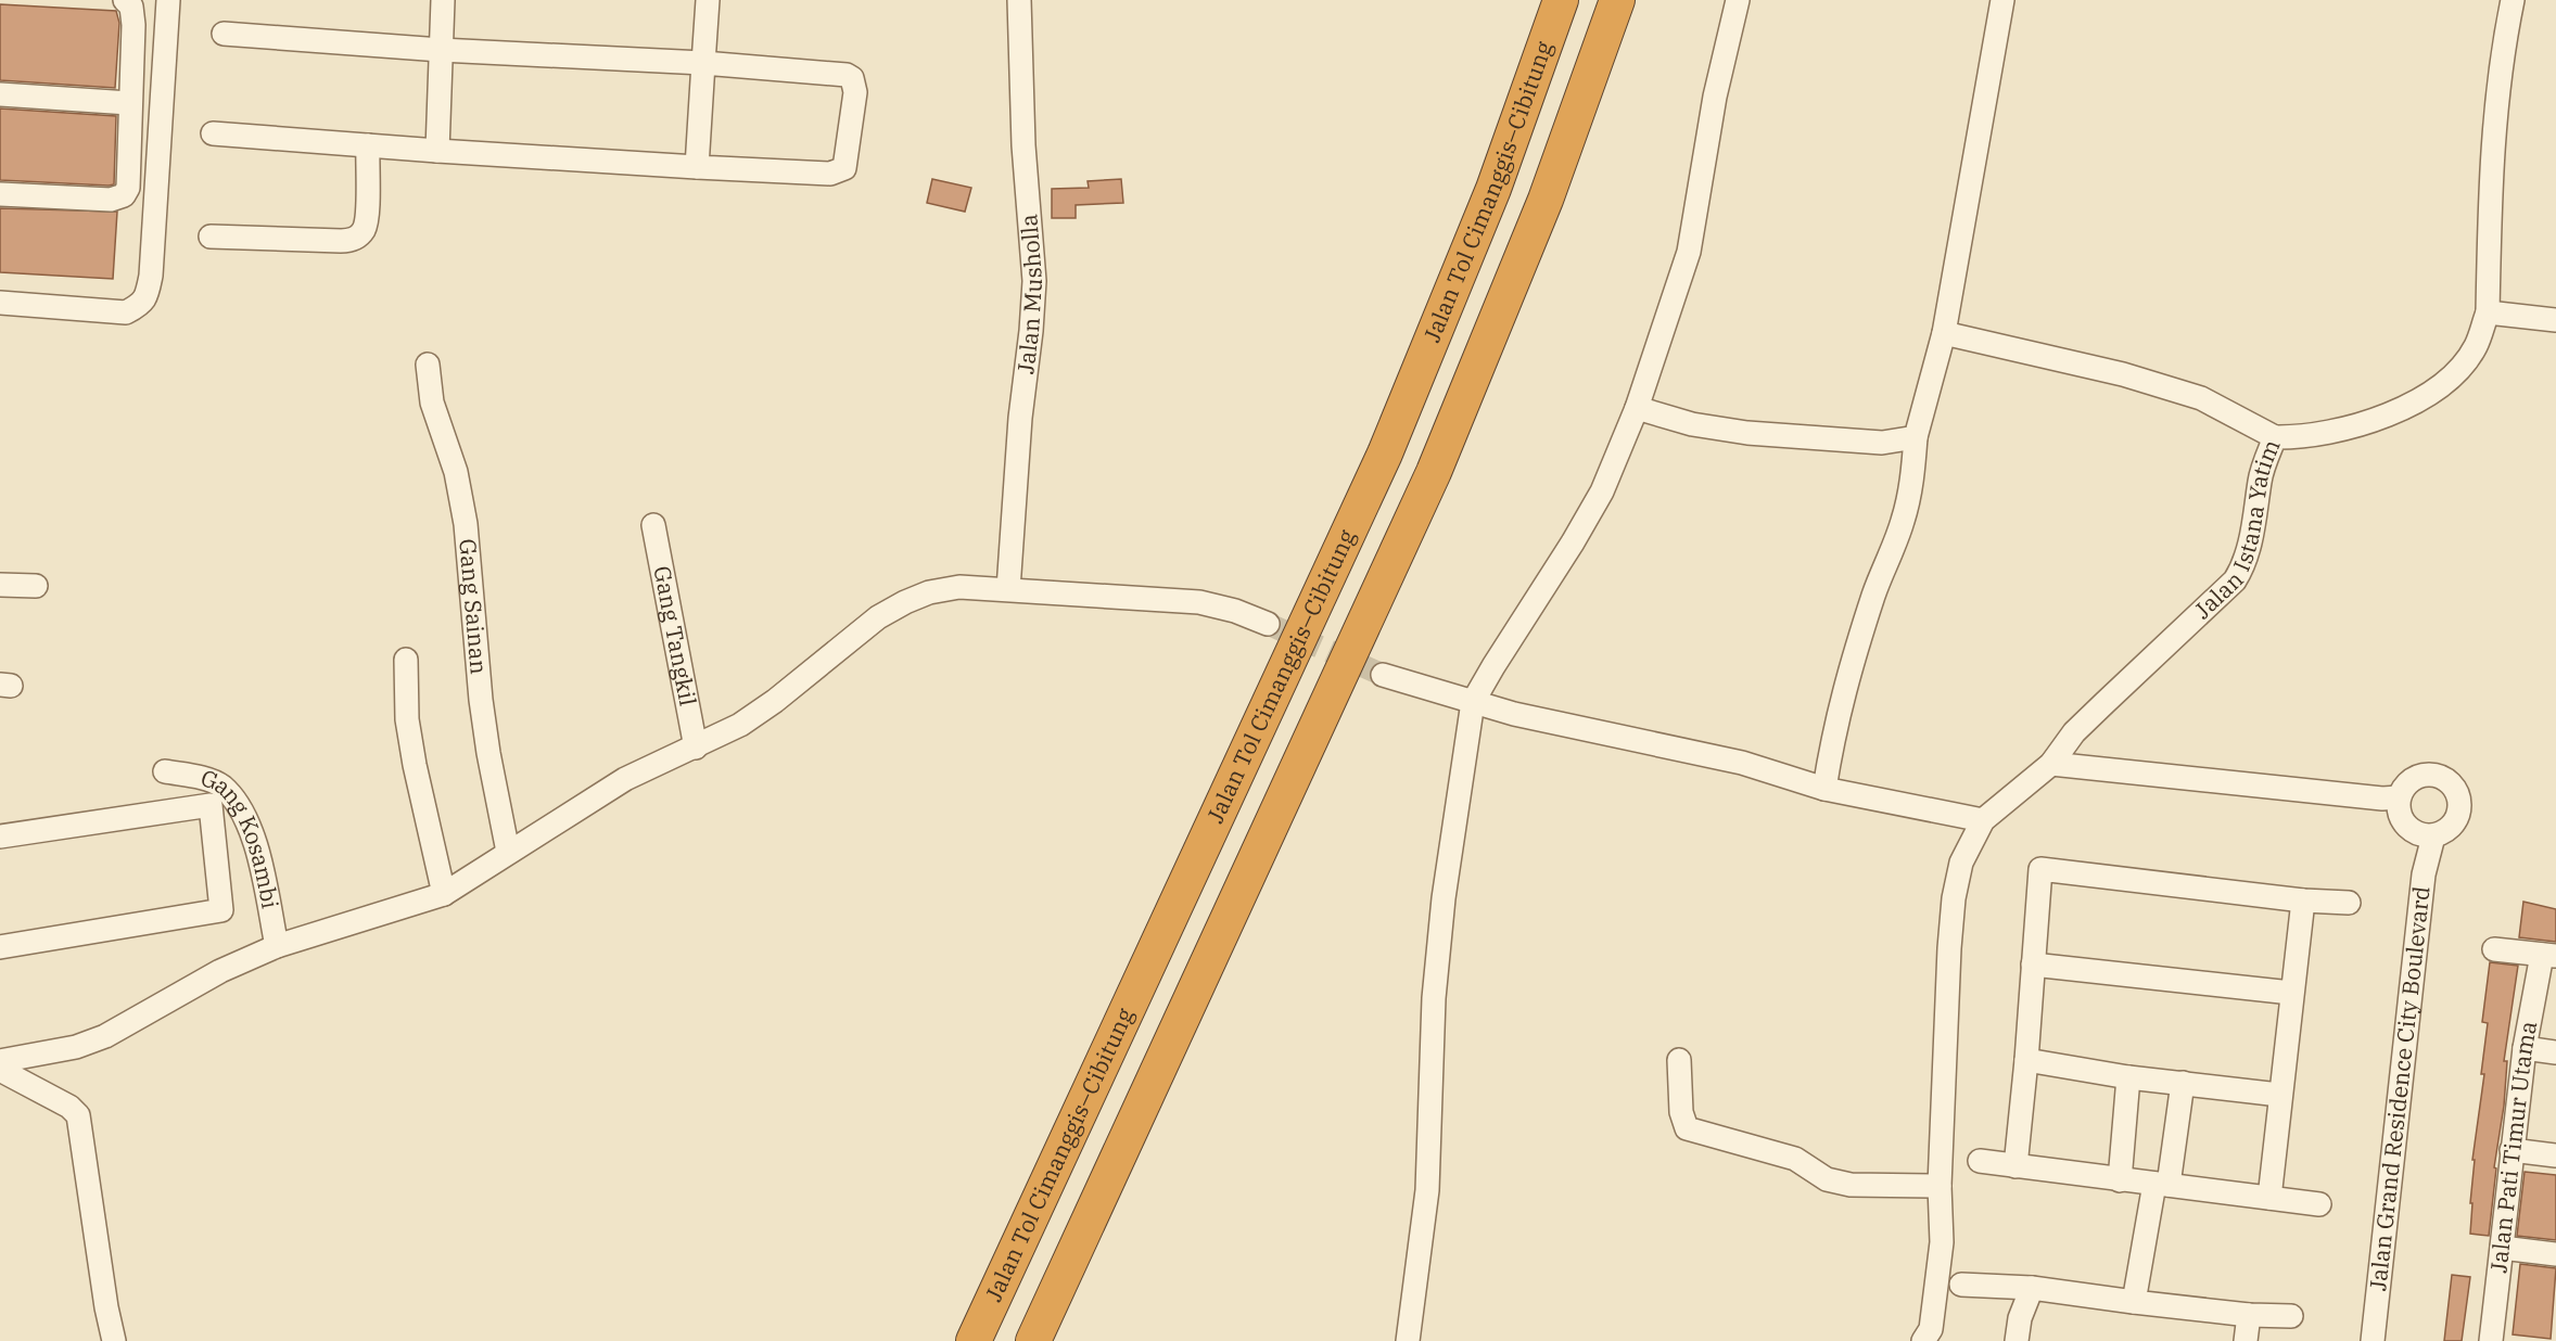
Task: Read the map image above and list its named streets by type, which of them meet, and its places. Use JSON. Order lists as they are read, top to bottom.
{
  "streets": {
    "highway": ["Jalan Tol Cimanggis–Cibitung"],
    "street": [
      "Jalan Musholla",
      "Jalan Istana Yatim",
      "Gang Sainan",
      "Gang Tangkil",
      "Gang Kosambi",
      "Jalan Grand Residence City Boulevard",
      "Jalan Pati Timur Utama"
    ]
  }
}
